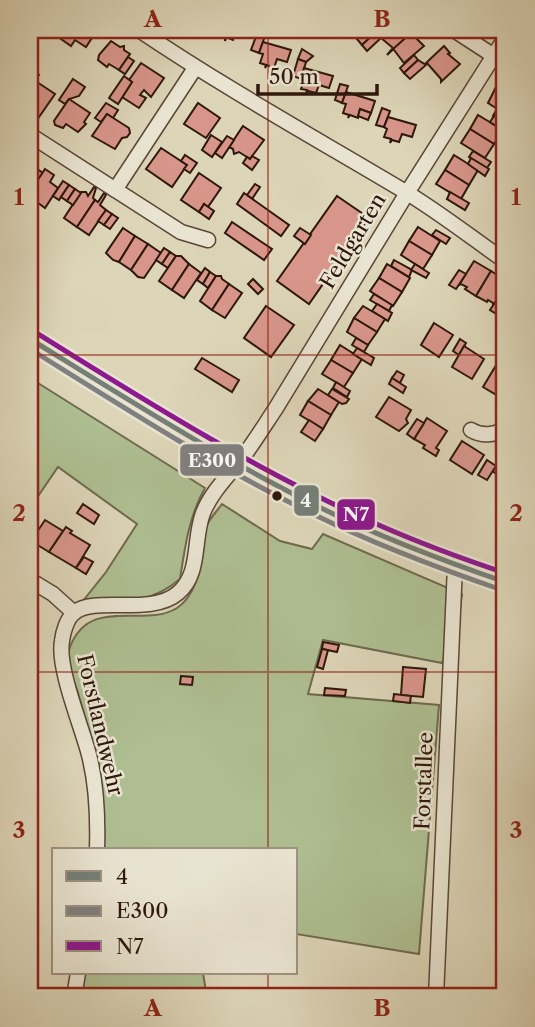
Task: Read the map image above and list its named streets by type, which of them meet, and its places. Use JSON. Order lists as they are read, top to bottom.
{
  "streets": {
    "street": ["Feldgarten", "Forstlandwehr", "Forstallee"]
  },
  "lines": ["transit line N7", "transit line 4", "transit line E300"],
  "legend": ["4", "E300", "N7"],
  "scale_bar": "50 m",
  "grid": {
    "columns": ["A", "B"],
    "rows": ["1", "2", "3"]
  }
}
